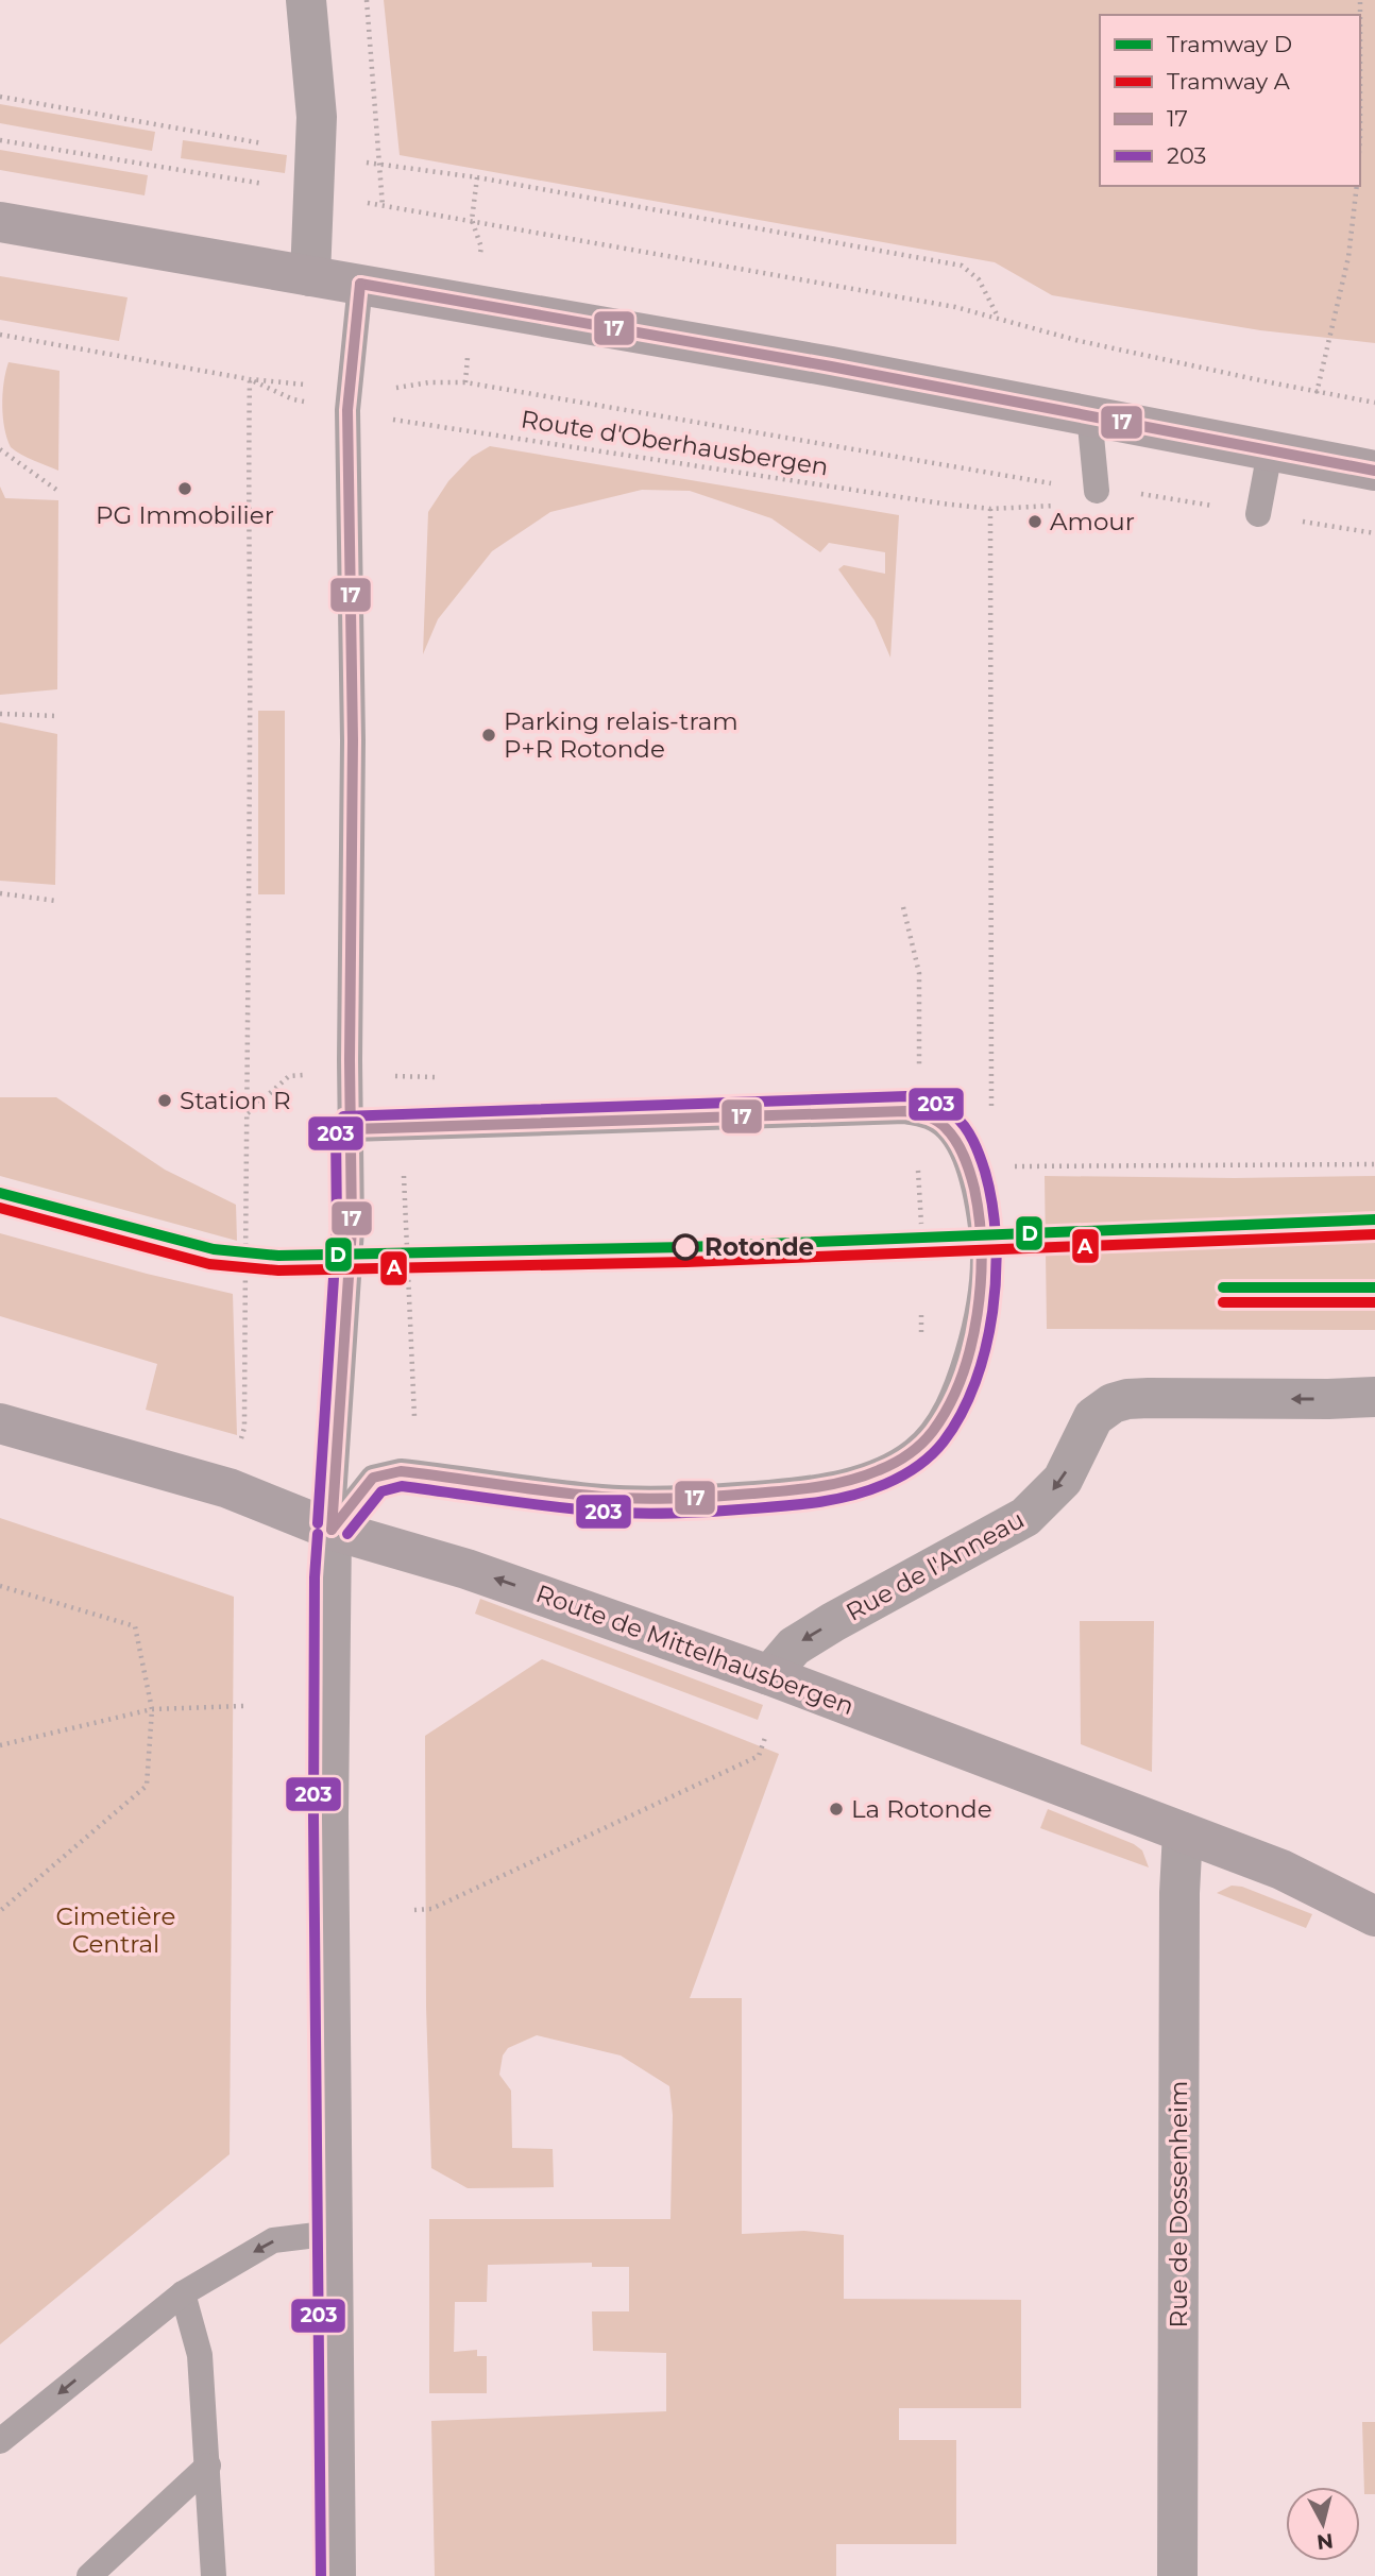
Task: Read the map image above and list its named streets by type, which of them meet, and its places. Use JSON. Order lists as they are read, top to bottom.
{
  "streets": {
    "street": ["Rue de l'Anneau", "Route de Mittelhausbergen", "Rue de Dossenheim"],
    "path": ["Route d'Oberhausbergen"]
  },
  "crossings": [
    ["Rue de l'Anneau", "Route de Mittelhausbergen"],
    ["Route de Mittelhausbergen", "Rue de Dossenheim"]
  ],
  "one_way": ["Rue de l'Anneau"],
  "parks": ["Cimetière Central"],
  "places": [
    "PG Immobilier",
    "Amour",
    "Parking relais-tram P+R Rotonde",
    "Station R",
    "Rotonde",
    "La Rotonde"
  ],
  "lines": [
    "transit line 17",
    "transit line 203",
    "tram line D",
    "tram line A"
  ],
  "legend": [
    "Tramway D",
    "Tramway A",
    "17",
    "203"
  ],
  "north": "bottom"
}
